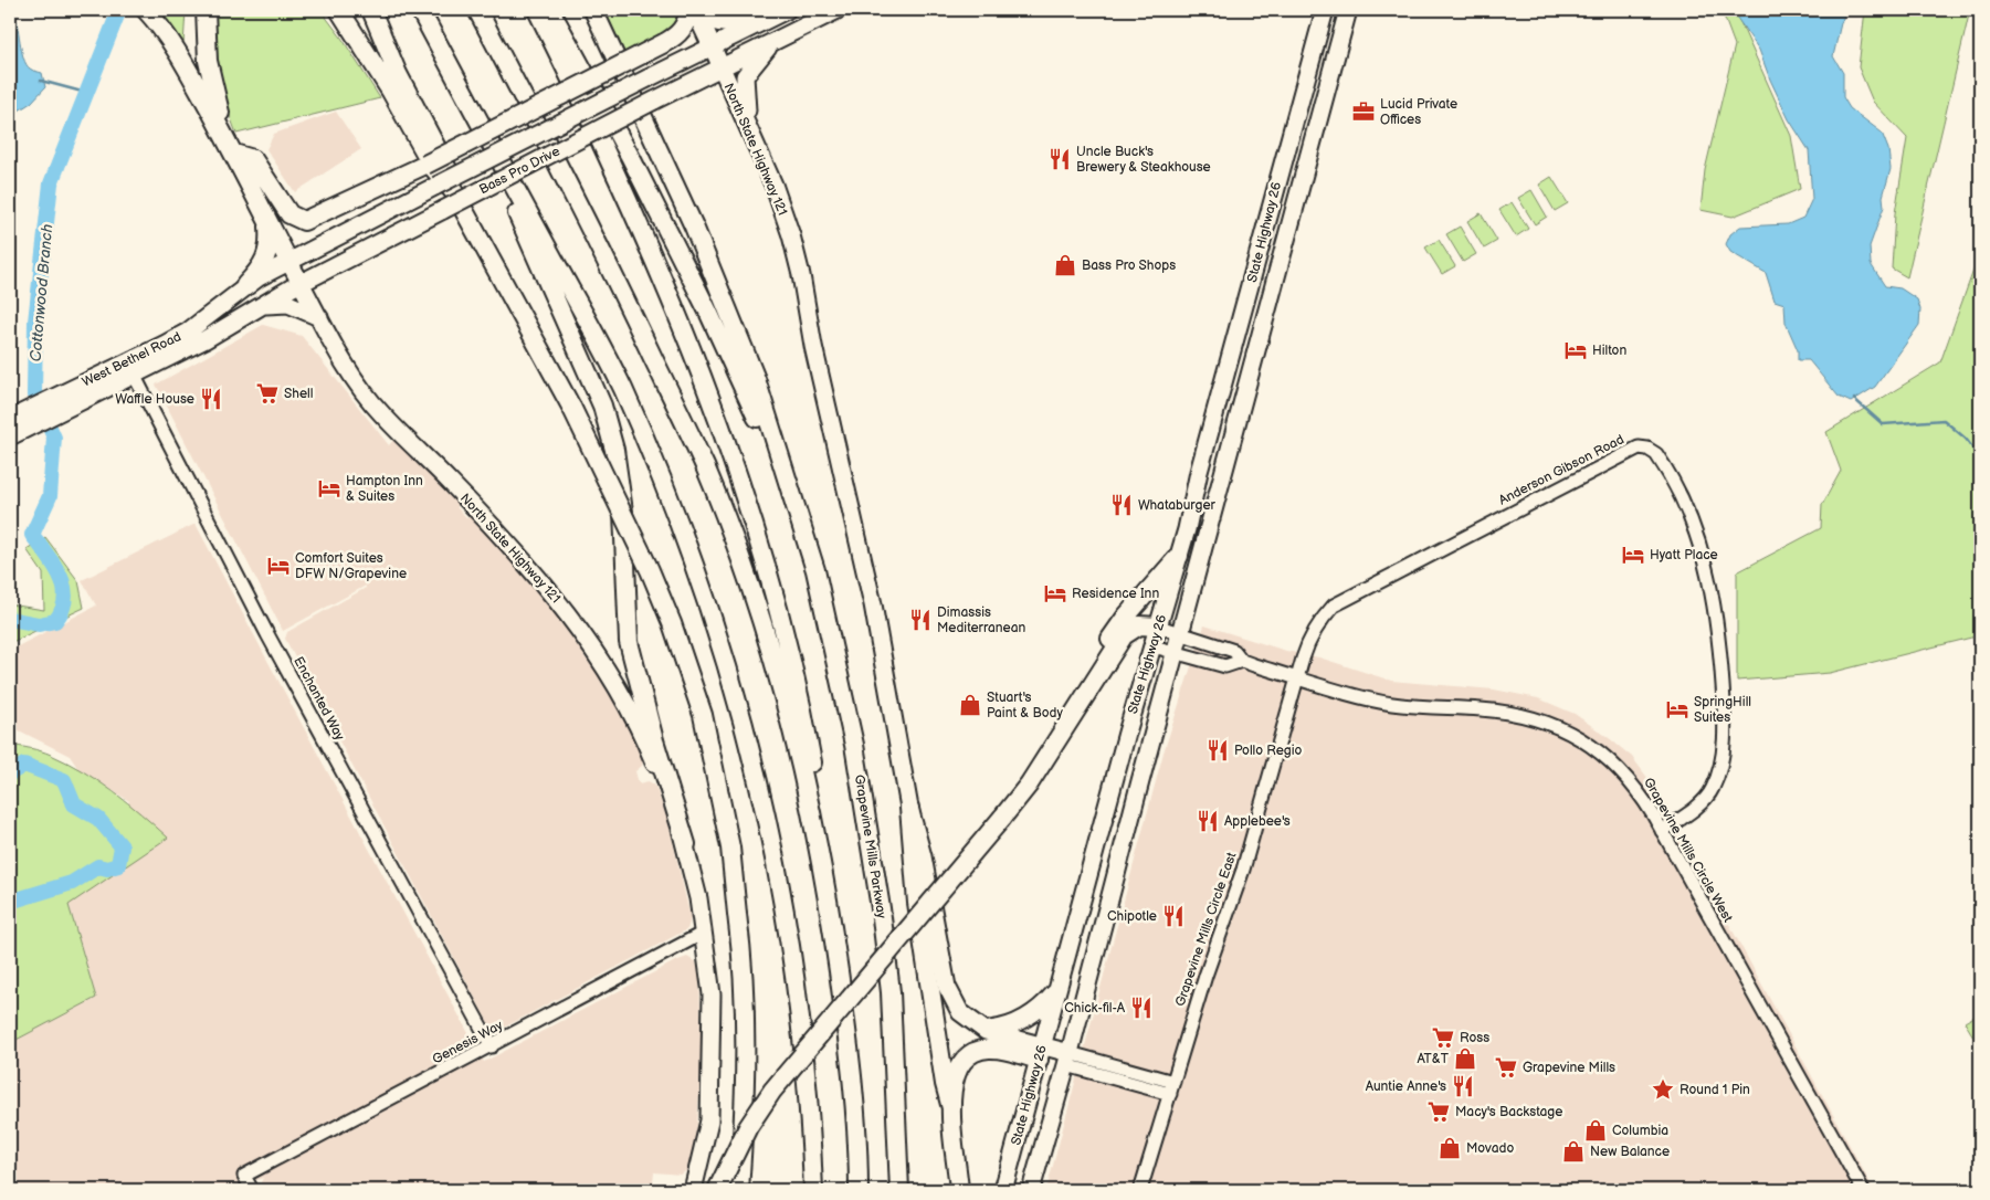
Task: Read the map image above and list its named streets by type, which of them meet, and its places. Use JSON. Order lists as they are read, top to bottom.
{
  "streets": {
    "highway": ["Grapevine Mills Parkway"],
    "main road": [
      "North State Highway 121",
      "Bass Pro Drive",
      "State Highway 26",
      "West Bethel Road"
    ],
    "street": [
      "Anderson Gibson Road",
      "Enchanted Way",
      "Grapevine Mills Circle West",
      "Grapevine Mills Circle East",
      "Genesis Way"
    ]
  },
  "crossings": [
    ["North State Highway 121", "Bass Pro Drive"],
    ["North State Highway 121", "Genesis Way"],
    ["Bass Pro Drive", "West Bethel Road"],
    ["West Bethel Road", "Enchanted Way"],
    ["Anderson Gibson Road", "Grapevine Mills Circle West"],
    ["Anderson Gibson Road", "Grapevine Mills Circle East"],
    ["Enchanted Way", "Genesis Way"],
    ["Grapevine Mills Circle West", "Grapevine Mills Circle East"]
  ],
  "water": ["Cottonwood Branch"],
  "places": {
    "office": ["Lucid Private Offices"],
    "restaurant": [
      "Uncle Buck's Brewery & Steakhouse",
      "Waffle House",
      "Whataburger",
      "Dimassis Mediterranean",
      "Pollo Regio",
      "Applebee's",
      "Chipotle",
      "Chick-fil-A",
      "Auntie Anne's"
    ],
    "shop": [
      "Bass Pro Shops",
      "Stuart's Paint & Body",
      "AT&T",
      "Columbia",
      "Movado",
      "New Balance"
    ],
    "hotel": [
      "Hilton",
      "Hampton Inn & Suites",
      "Hyatt Place",
      "Comfort Suites DFW N/Grapevine",
      "Residence Inn",
      "SpringHill Suites"
    ],
    "supermarket": [
      "Shell",
      "Ross",
      "Grapevine Mills",
      "Macy's Backstage"
    ],
    "place": ["Round 1 Pin"]
  }
}
